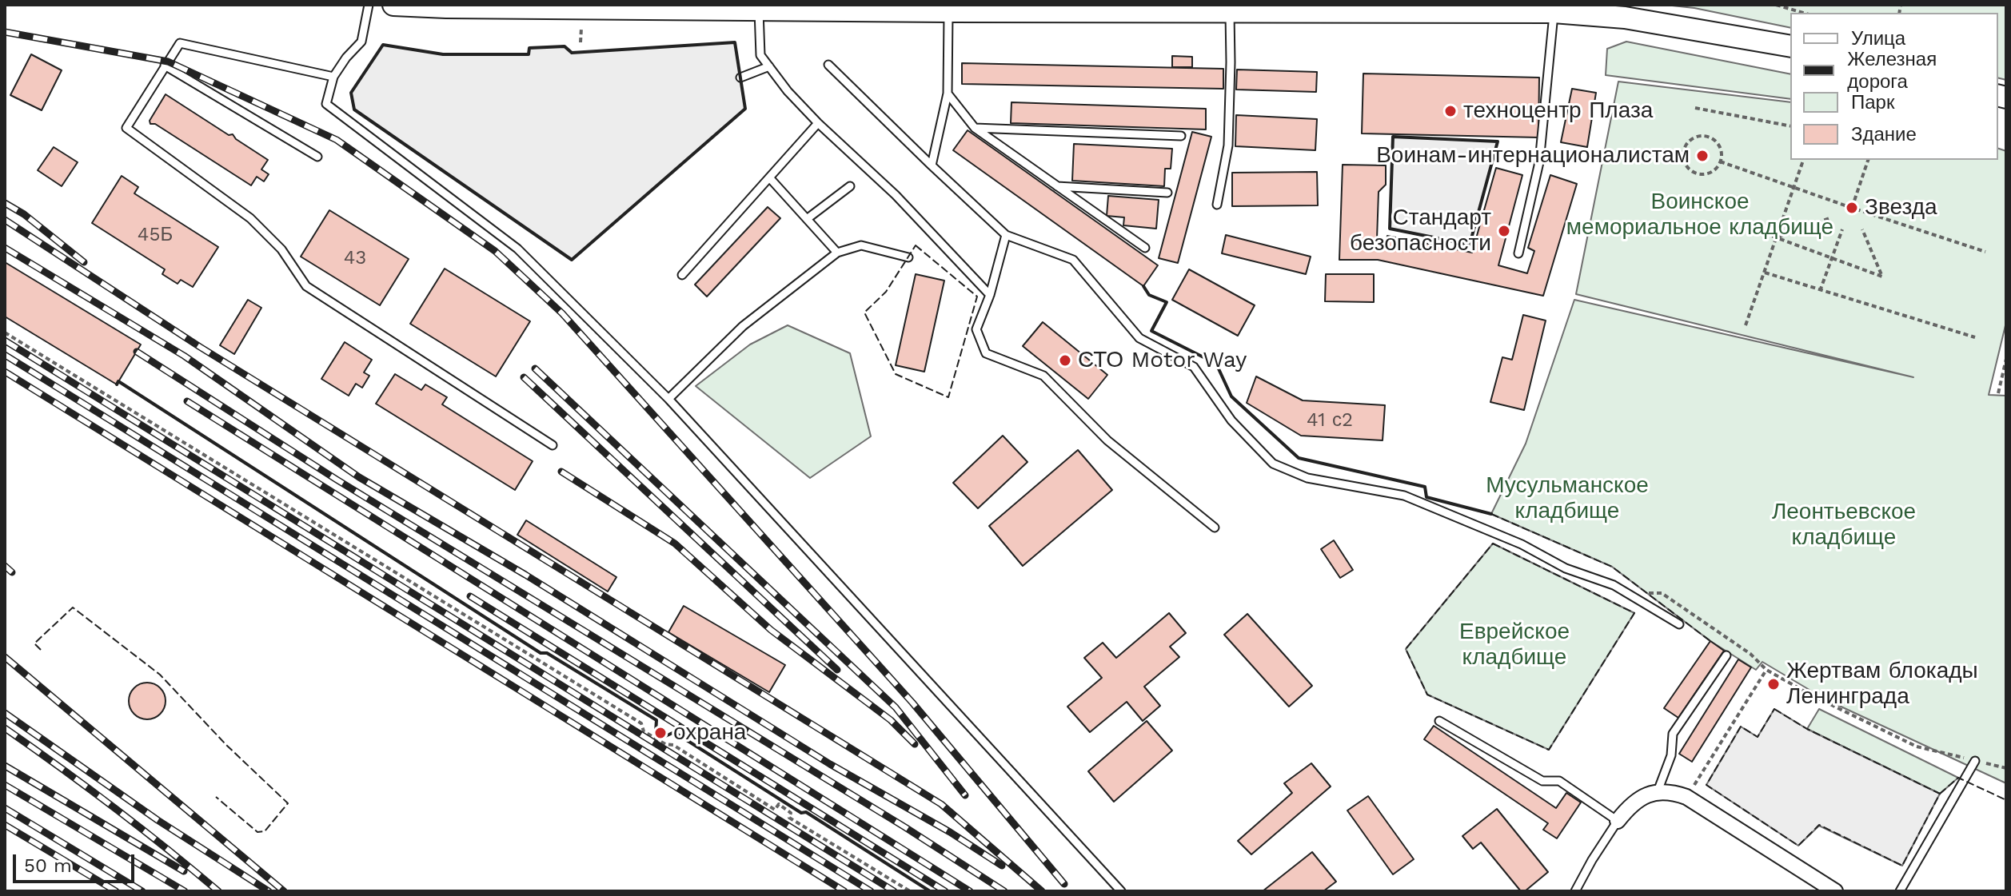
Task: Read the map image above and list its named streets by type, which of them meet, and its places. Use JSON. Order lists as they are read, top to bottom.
{
  "parks": [
    "Воинское мемориальное кладбище",
    "Мусульманское кладбище",
    "Леонтьевское кладбище",
    "Еврейское кладбище"
  ],
  "places": [
    "техноцентр Плаза",
    "Воинам-интернационалистам",
    "Звезда",
    "Стандарт безопасности",
    "СТО Motor Way",
    "Жертвам блокады Ленинграда",
    "охрана"
  ],
  "house_numbers": ["45Б", "43", "41 с2"],
  "legend": [
    "Улица",
    "Железная дорога",
    "Парк",
    "Здание"
  ],
  "scale_bar": "50 m"
}
